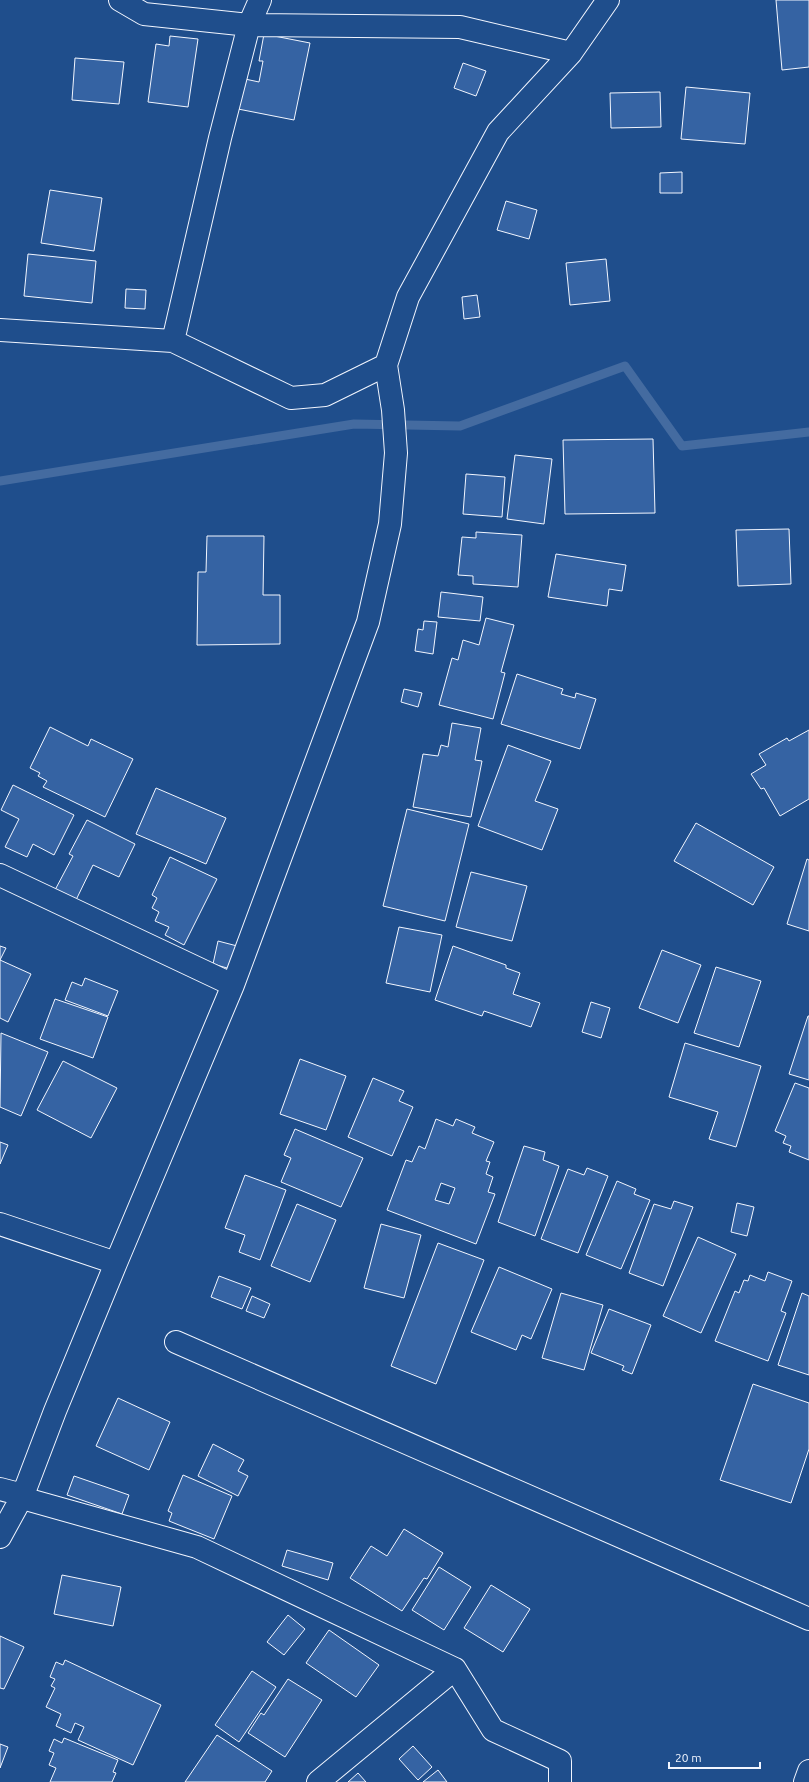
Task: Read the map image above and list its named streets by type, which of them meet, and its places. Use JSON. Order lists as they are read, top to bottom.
{
  "scale_bar": "20 m"
}
